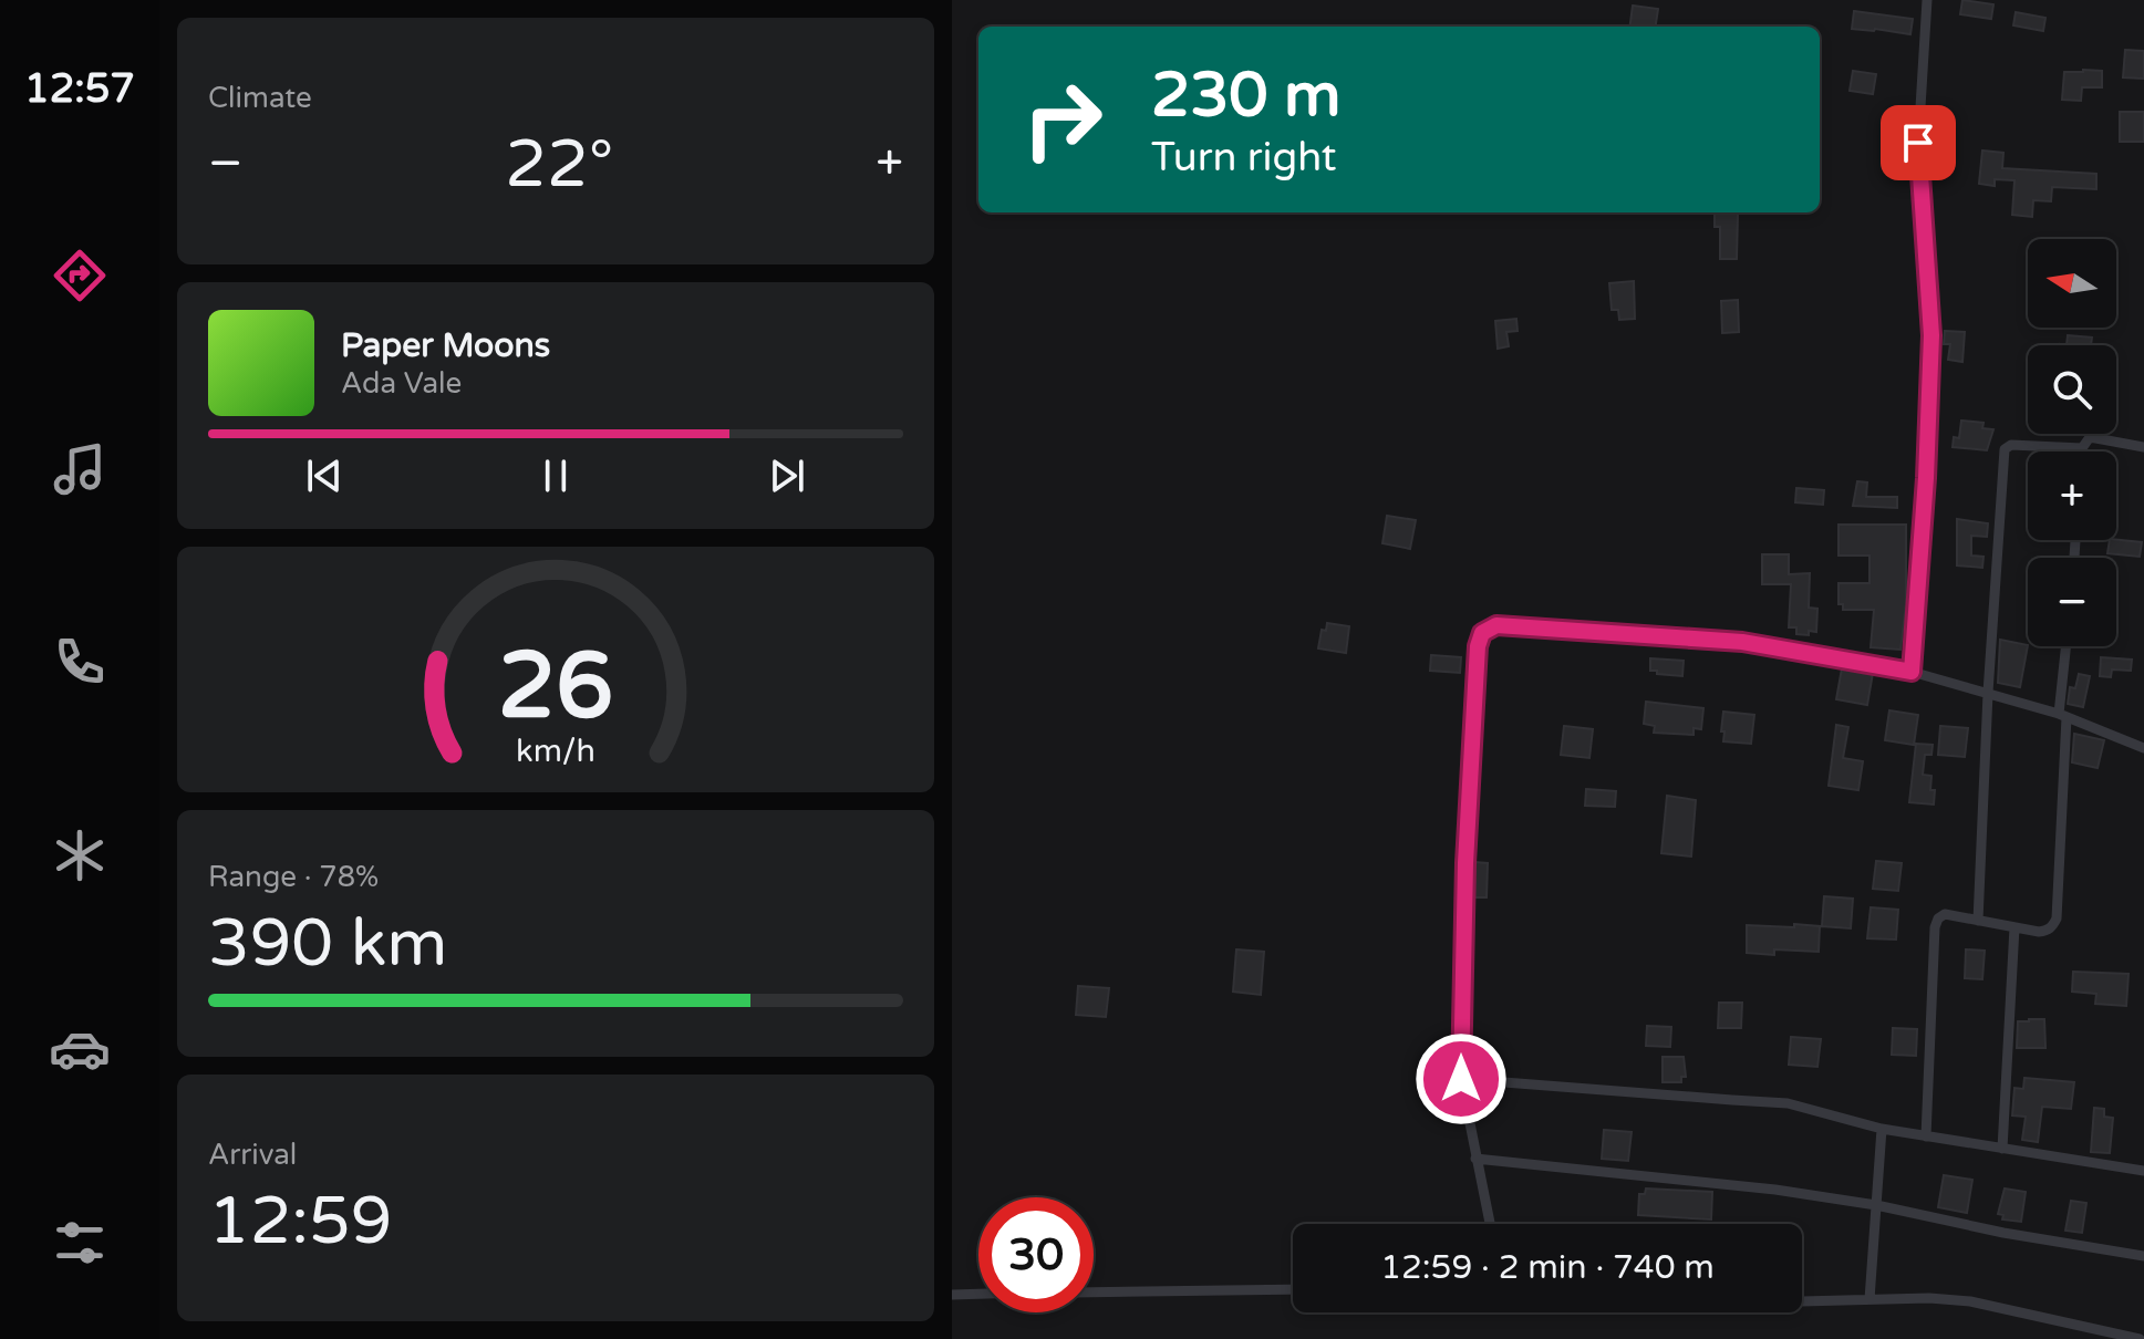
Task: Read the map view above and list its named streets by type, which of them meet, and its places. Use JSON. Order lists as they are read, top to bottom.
{
  "north": "left",
  "page": {
    "tabs": "12:57",
    "tile": [
      "Climate",
      ["Range · 78%", "390 km"],
      ["Arrival", "12:59"]
    ],
    "turn": ["230 m", "Turn right"],
    "heat": ["−", "22°", "+"],
    "map_buttons": ["+", "−"],
    "song": ["Paper Moons", "Ada Vale"],
    "limit": "30",
    "trip": "12:59 · 2 min · 740 m",
    "gauge": ["26", "km/h"]
  }
}
